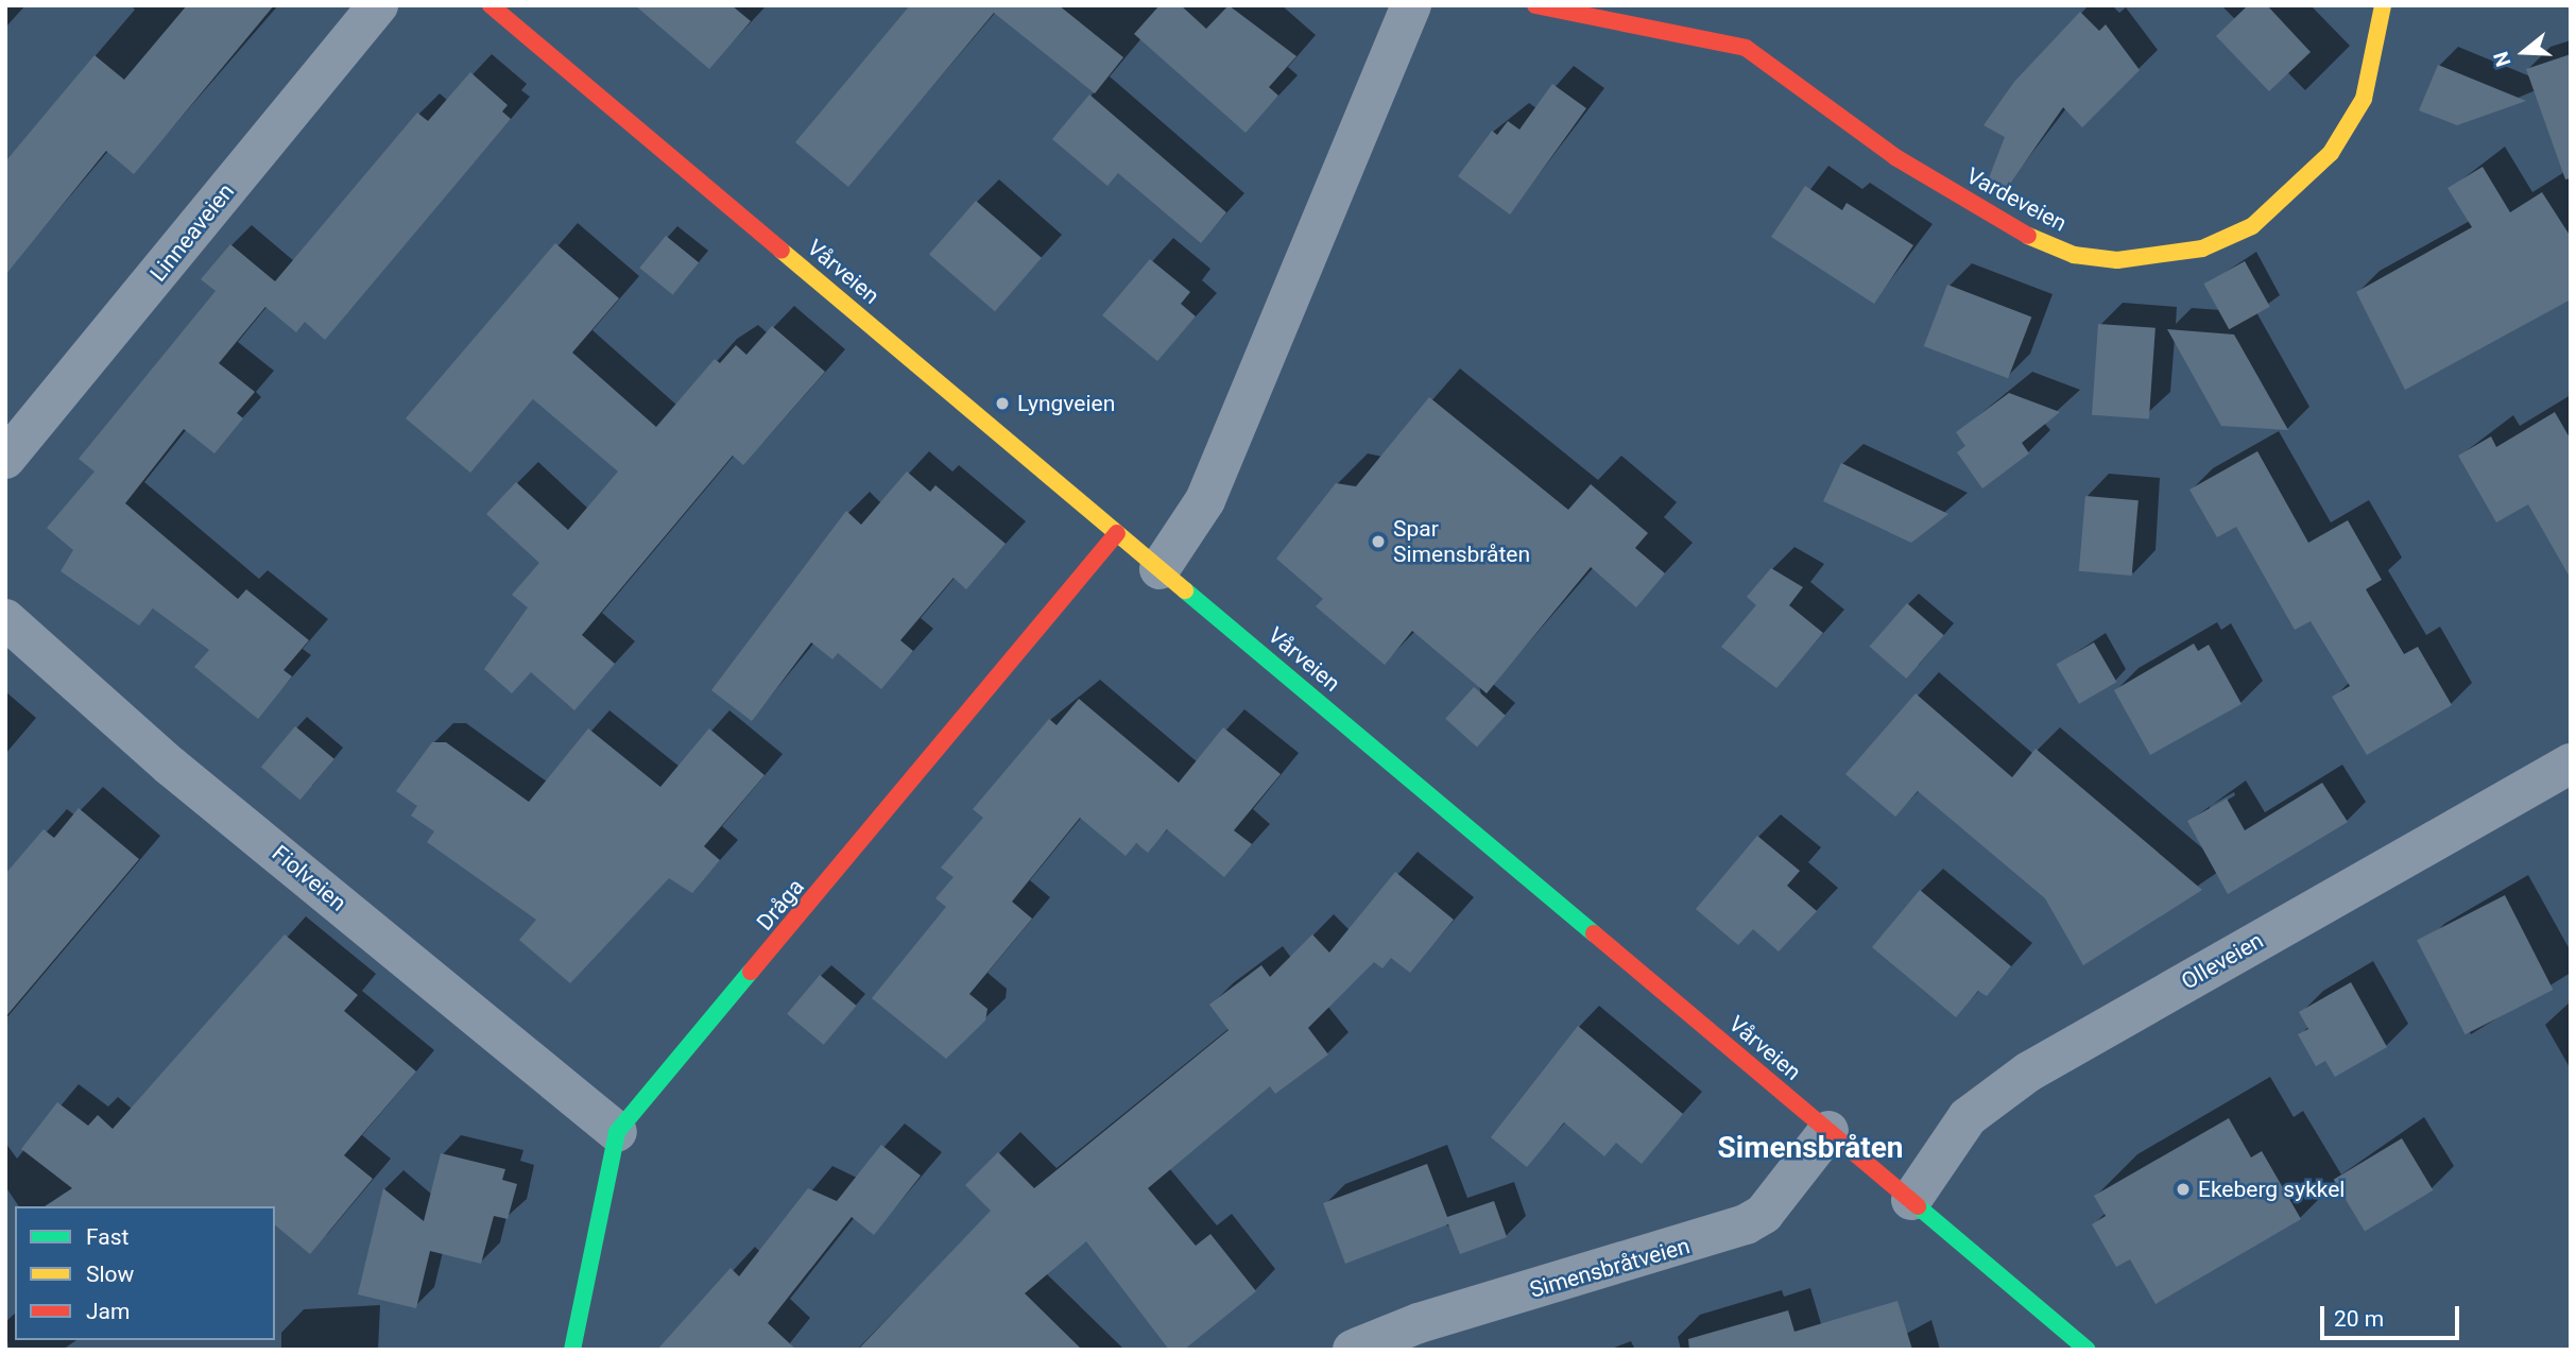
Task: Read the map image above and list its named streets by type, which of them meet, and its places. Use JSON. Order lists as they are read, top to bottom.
{
  "streets": {
    "street": [
      "Vardeveien",
      "Linneaveien",
      "Vårveien",
      "Fiolveien",
      "Dråga",
      "Olleveien",
      "Simensbråtveien"
    ]
  },
  "crossings": [
    ["Vårveien", "Dråga"],
    ["Vårveien", "Olleveien"],
    ["Vårveien", "Simensbråtveien"],
    ["Fiolveien", "Dråga"]
  ],
  "districts": ["Simensbråten"],
  "places": ["Lyngveien", "Spar Simensbråten", "Ekeberg sykkel"],
  "legend": ["Fast", "Slow", "Jam"],
  "scale_bar": "20 m",
  "north": "left"
}
